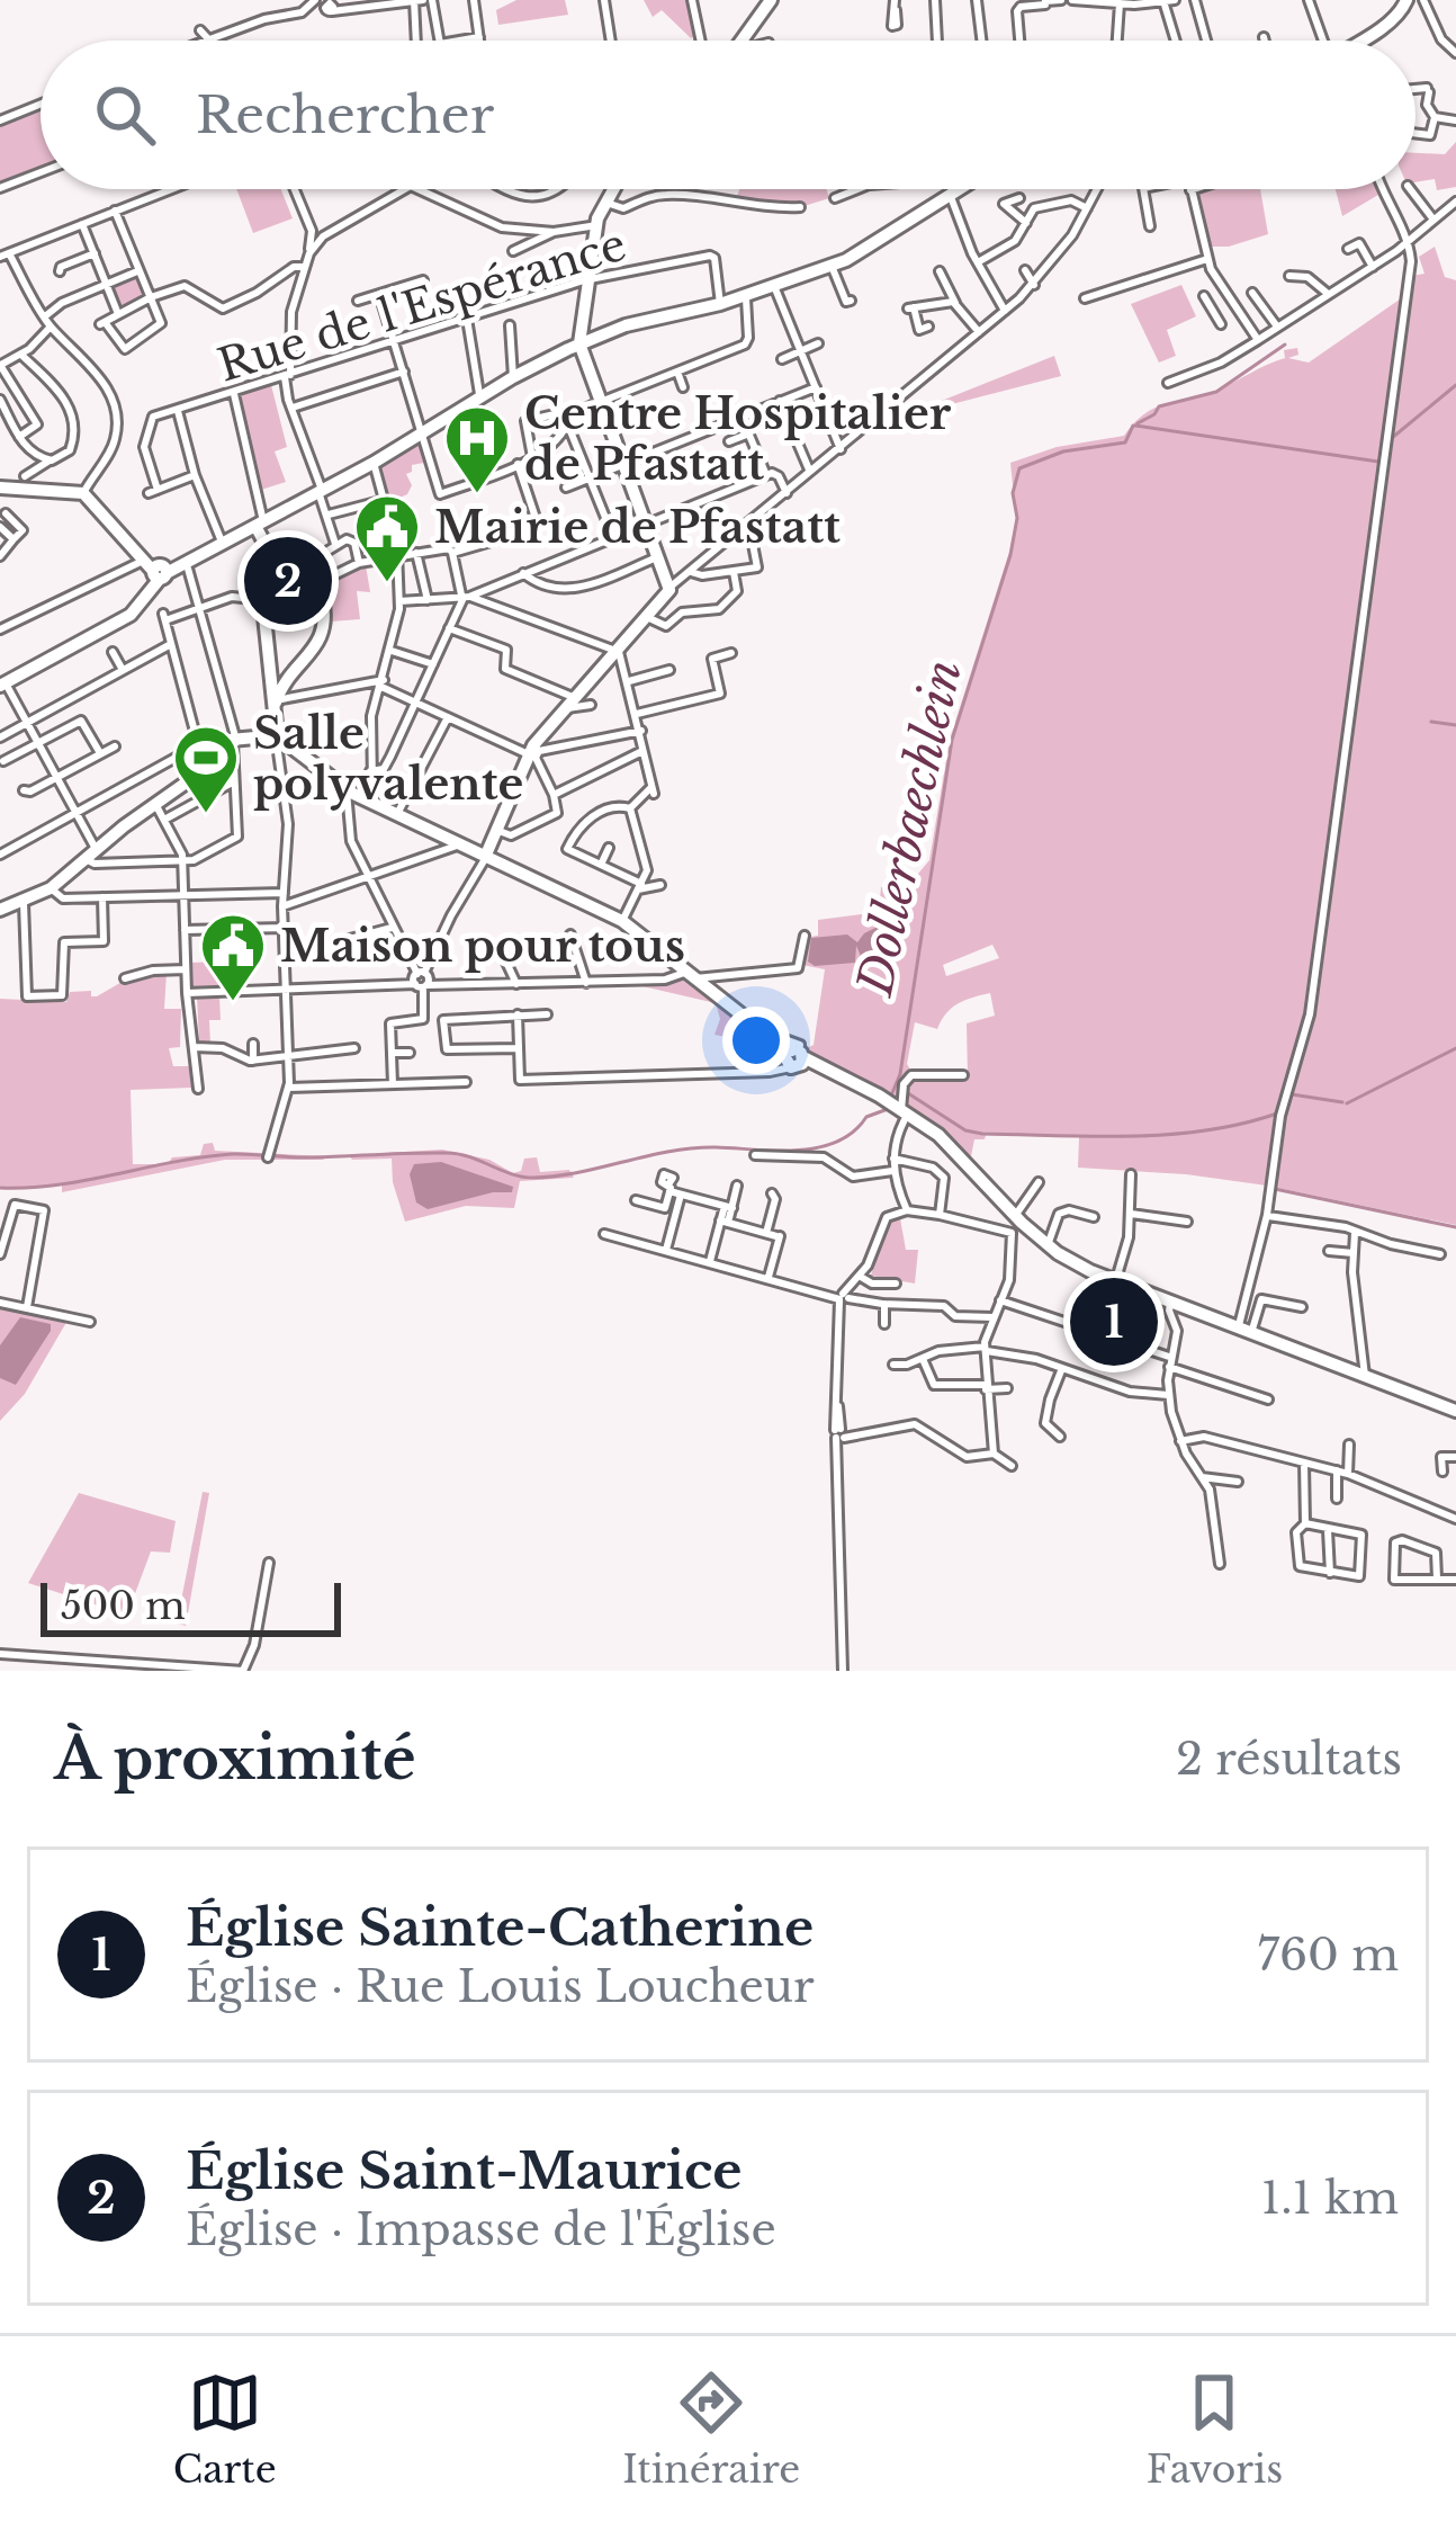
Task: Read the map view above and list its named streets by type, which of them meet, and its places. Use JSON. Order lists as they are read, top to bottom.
{
  "streets": {
    "street": ["Rue de l'Espérance"]
  },
  "water": ["Dollerbaechlein"],
  "places": {
    "hospital": ["Centre Hospitalier de Pfastatt"],
    "public building": ["Mairie de Pfastatt", "Maison pour tous"],
    "sports": ["Salle polyvalente"]
  },
  "scale_bar": "500 m",
  "page": {
    "search": "Rechercher",
    "pins": ["2", "1"],
    "scale": "500 m",
    "heading": ["À proximité", "2 résultats"],
    "list": [
      {
        "mark": "1",
        "name": "Église Sainte-Catherine",
        "note": "Église · Rue Louis Loucheur",
        "value": "760 m"
      },
      {
        "mark": "2",
        "name": "Église Saint-Maurice",
        "note": "Église · Impasse de l'Église",
        "value": "1.1 km"
      }
    ],
    "nav": ["Carte", "Itinéraire", "Favoris"]
  }
}
